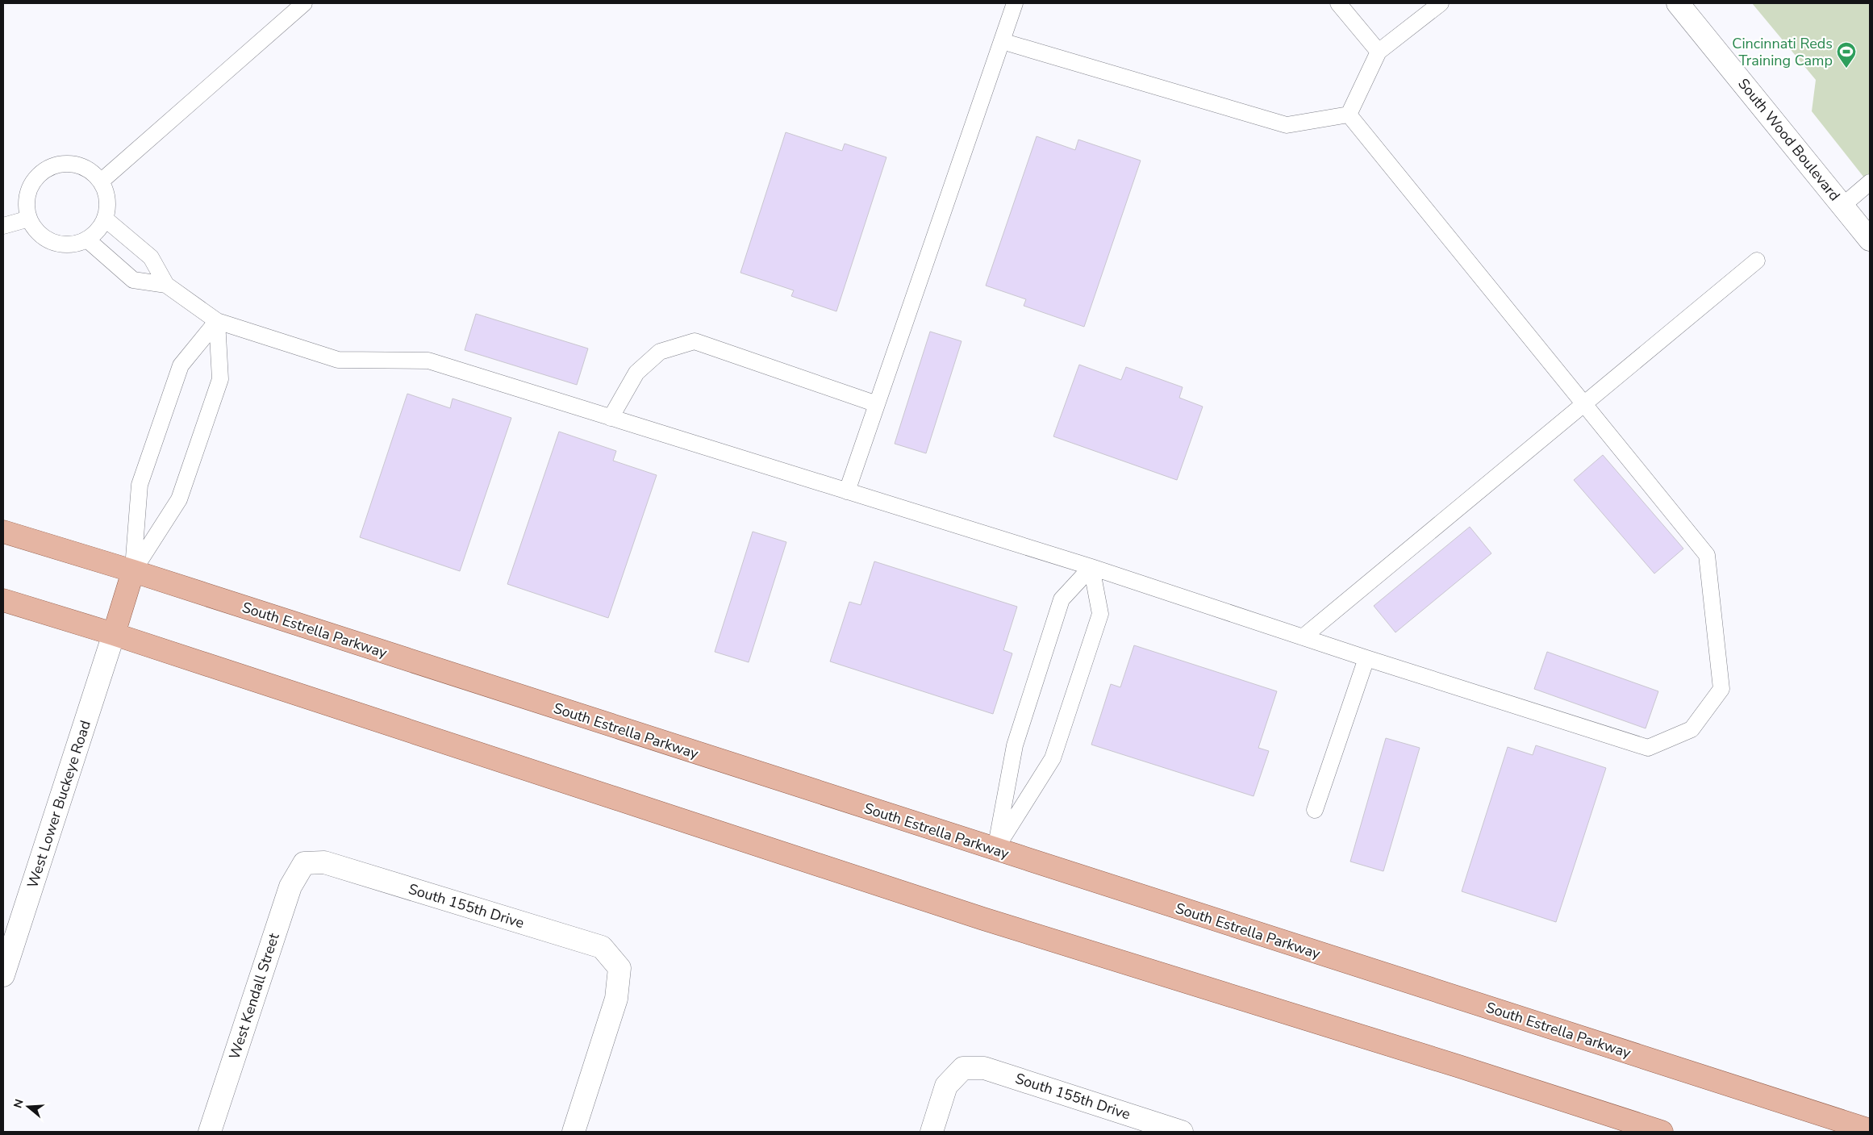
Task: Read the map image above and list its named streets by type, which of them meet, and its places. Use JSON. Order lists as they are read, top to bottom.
{
  "streets": {
    "main road": ["South Estrella Parkway"],
    "street": [
      "South Wood Boulevard",
      "West Lower Buckeye Road",
      "South 155th Drive",
      "West Kendall Street"
    ]
  },
  "crossings": [
    ["South 155th Drive", "West Kendall Street"]
  ],
  "places": {
    "sports": ["Cincinnati Reds Training Camp"]
  },
  "north": "left"
}
